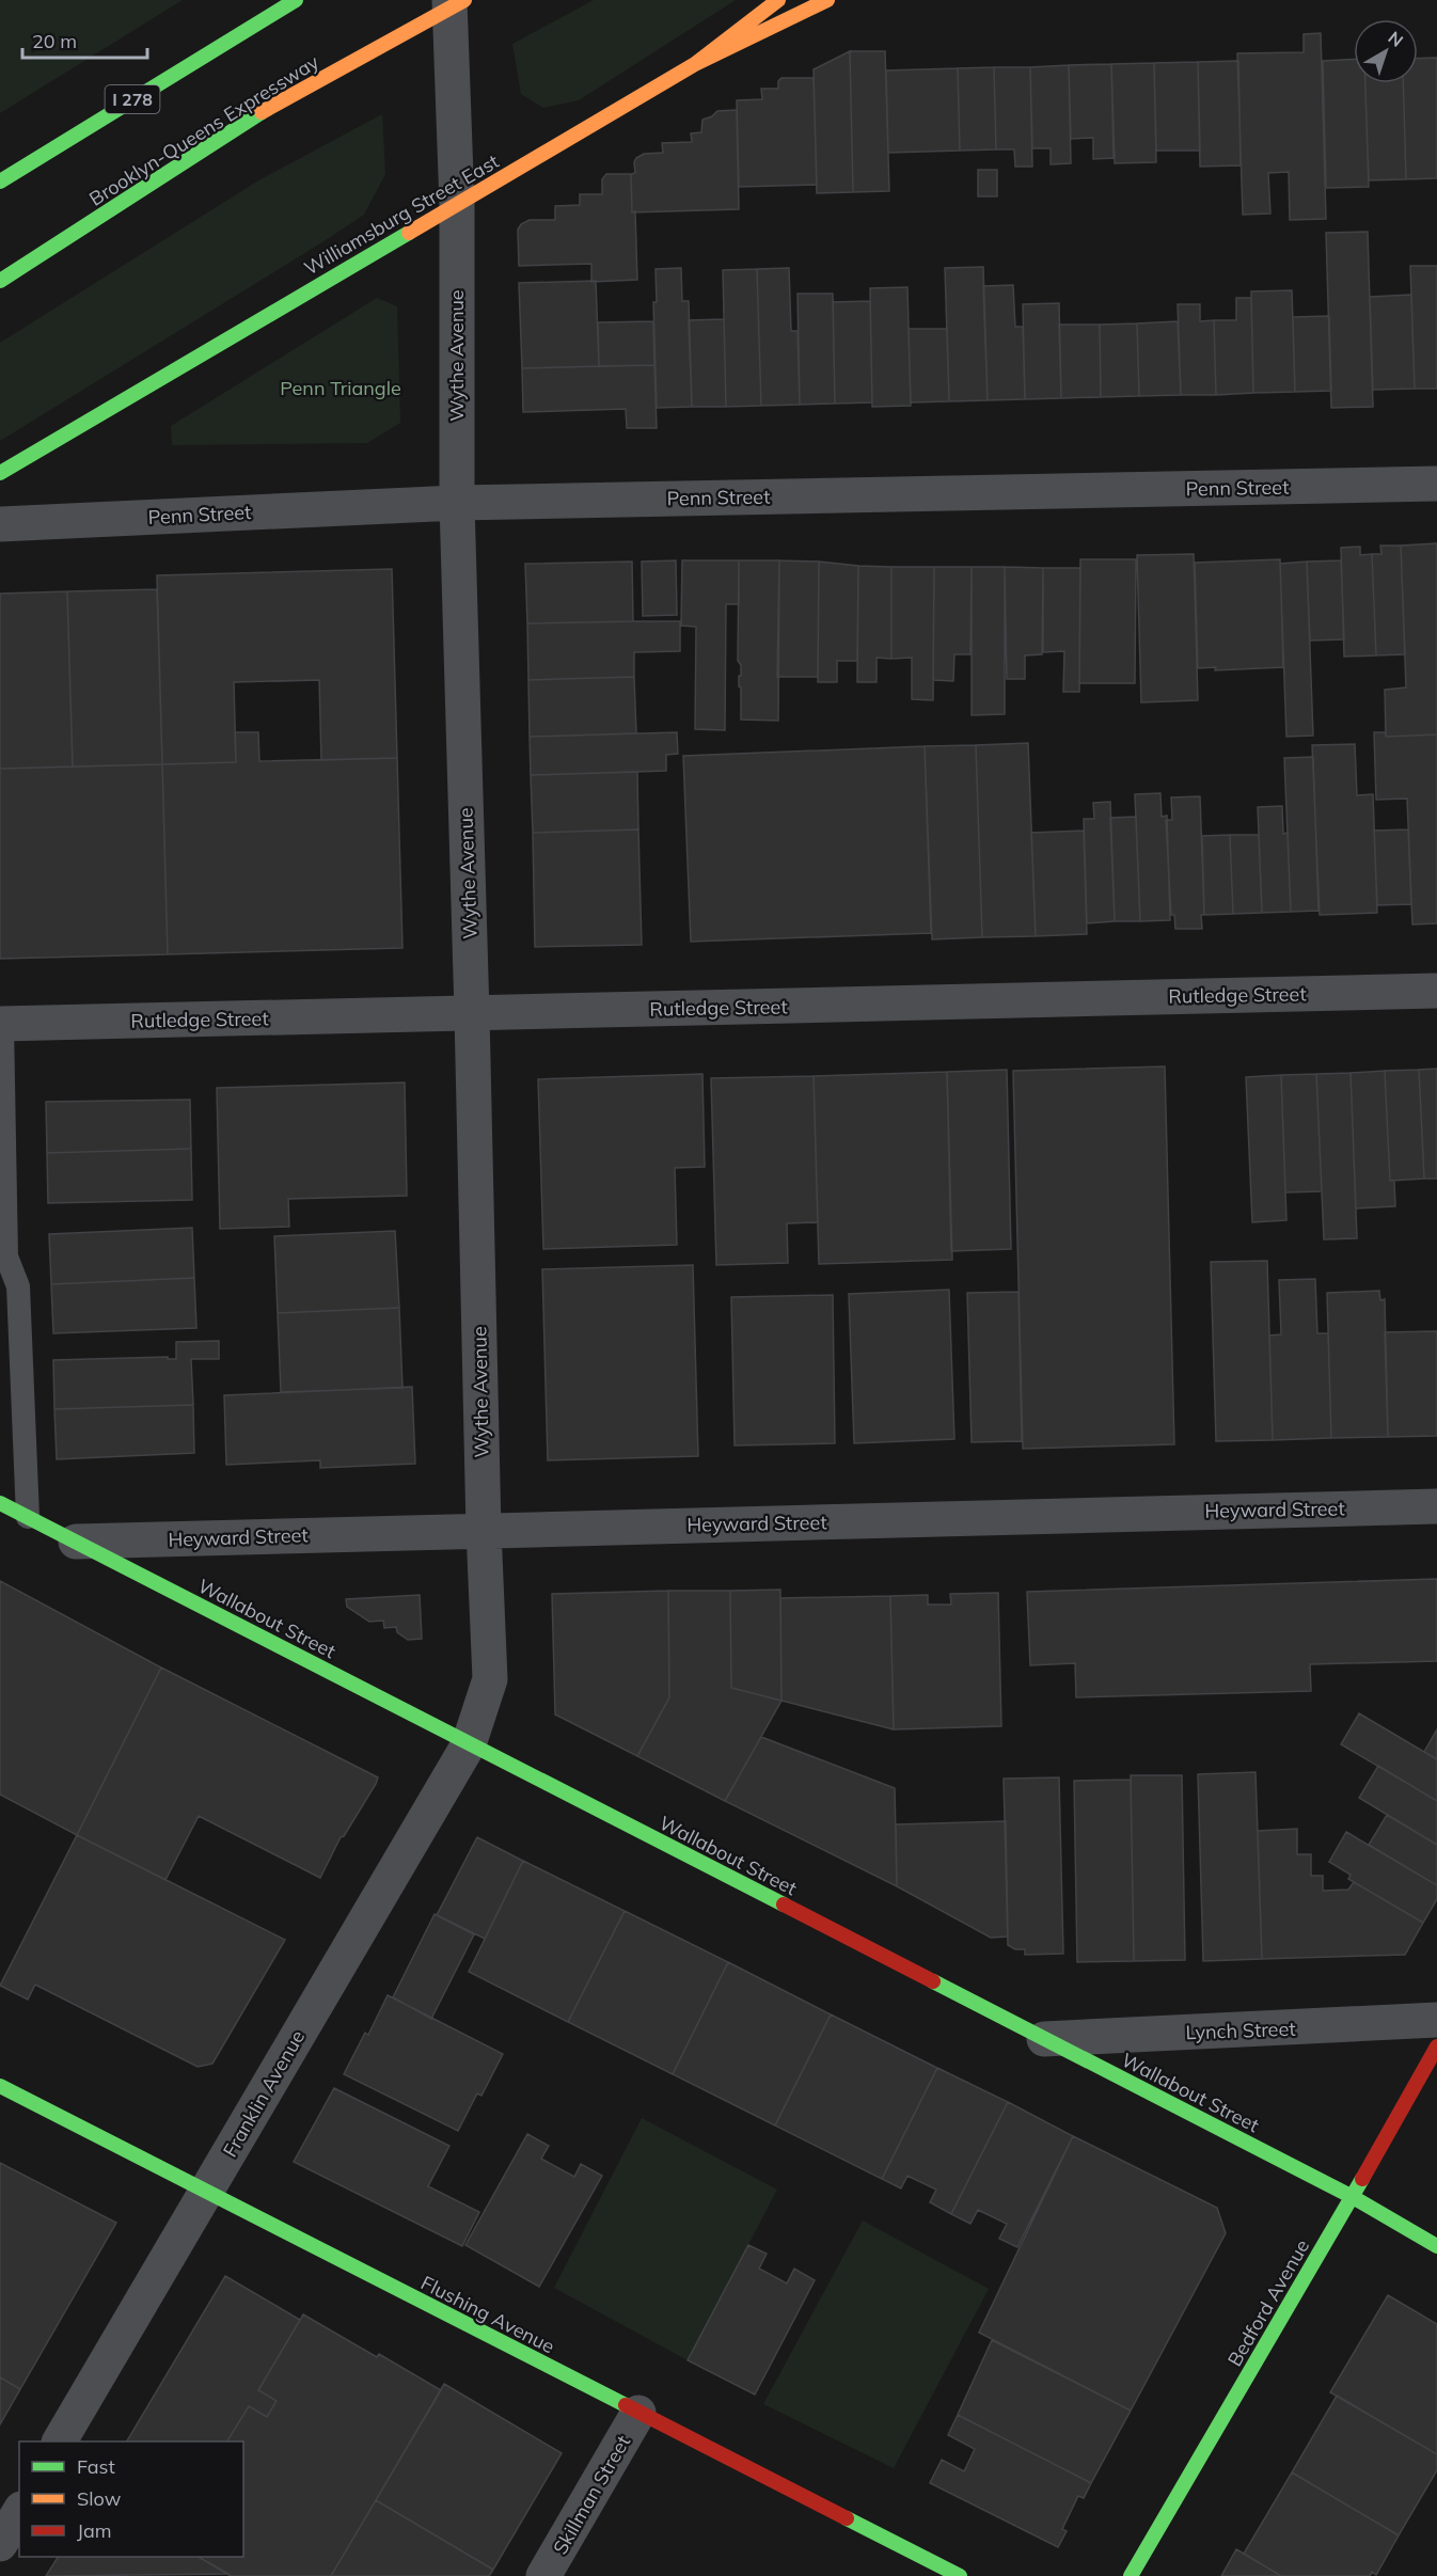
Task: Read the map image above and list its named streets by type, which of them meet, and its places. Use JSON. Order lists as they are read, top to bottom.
{
  "streets": {
    "main road": [
      "I 278",
      "Brooklyn-Queens Expressway",
      "Williamsburg Street East",
      "Wallabout Street",
      "Bedford Avenue",
      "Flushing Avenue"
    ],
    "street": [
      "Wythe Avenue",
      "Penn Street",
      "Rutledge Street",
      "Heyward Street",
      "Lynch Street",
      "Franklin Avenue",
      "Skillman Street"
    ]
  },
  "crossings": [
    ["Williamsburg Street East", "Wythe Avenue"],
    ["Wythe Avenue", "Penn Street"],
    ["Wythe Avenue", "Rutledge Street"],
    ["Wythe Avenue", "Heyward Street"],
    ["Wythe Avenue", "Wallabout Street"],
    ["Wythe Avenue", "Franklin Avenue"],
    ["Heyward Street", "Wallabout Street"],
    ["Wallabout Street", "Lynch Street"],
    ["Wallabout Street", "Franklin Avenue"],
    ["Wallabout Street", "Bedford Avenue"],
    ["Franklin Avenue", "Flushing Avenue"],
    ["Flushing Avenue", "Skillman Street"]
  ],
  "parks": ["Penn Triangle"],
  "legend": ["Fast", "Slow", "Jam"],
  "scale_bar": "20 m",
  "north": "top right"
}
